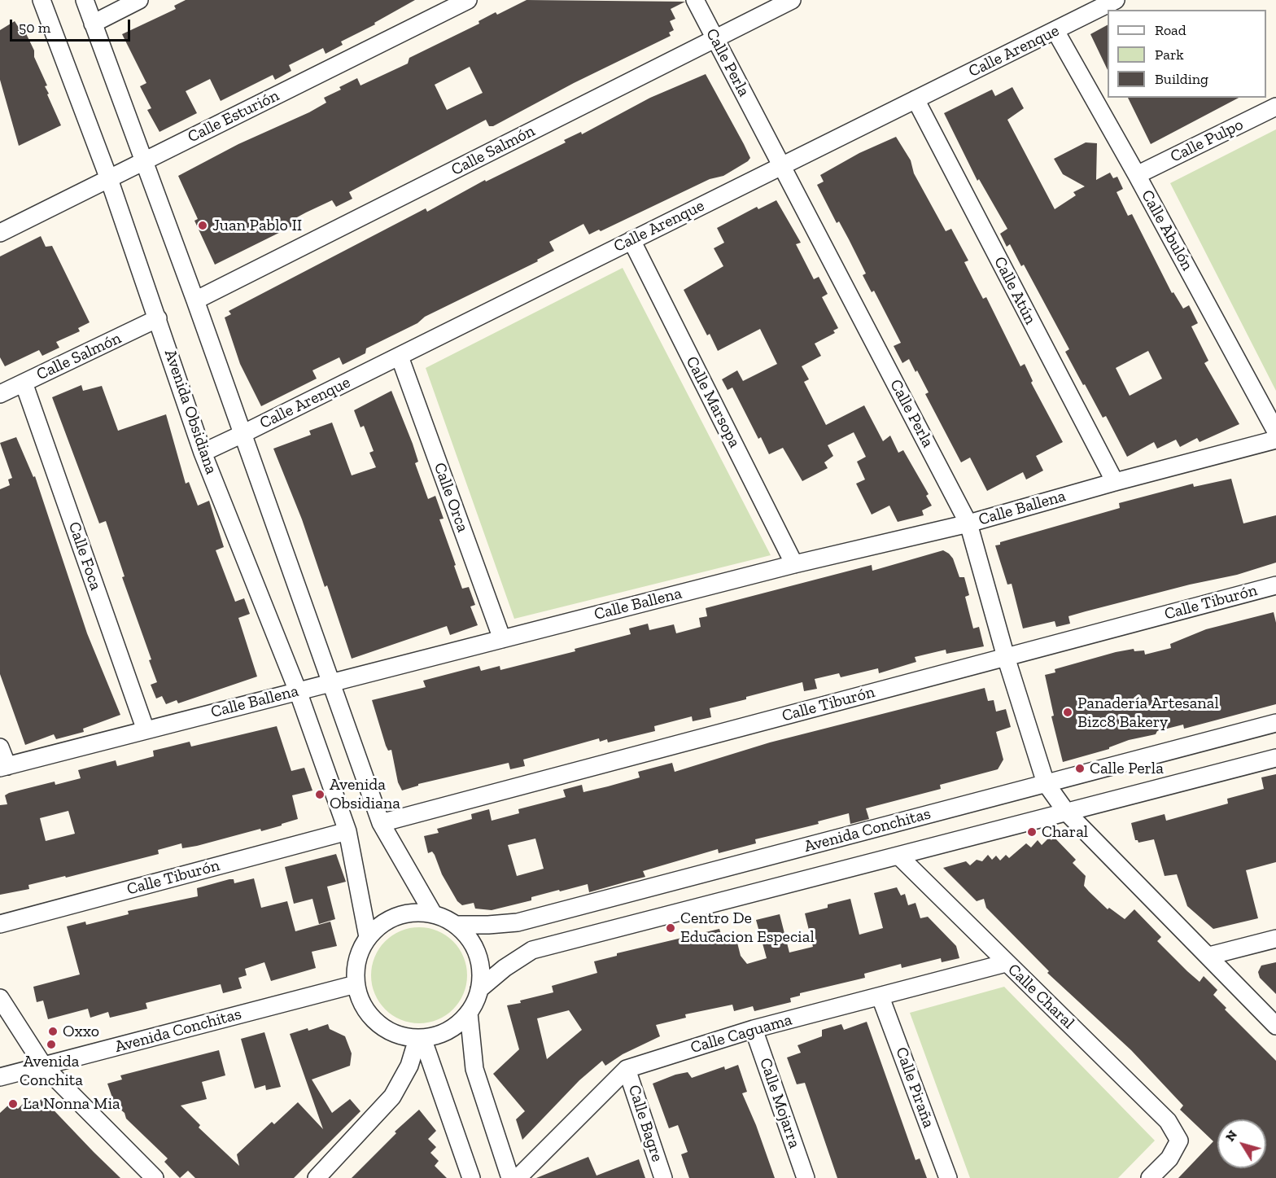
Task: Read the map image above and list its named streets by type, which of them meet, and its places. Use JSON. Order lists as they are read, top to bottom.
{
  "streets": {
    "street": [
      "Calle Arenque",
      "Calle Perla",
      "Calle Esturión",
      "Calle Pulpo",
      "Calle Salmón",
      "Calle Abulón",
      "Calle Atún",
      "Calle Marsopa",
      "Avenida Obsidiana",
      "Calle Orca",
      "Calle Ballena",
      "Calle Foca",
      "Calle Tiburón",
      "Avenida Conchitas",
      "Calle Charal",
      "Calle Caguama",
      "Calle Piraña",
      "Calle Mojarra",
      "Calle Bagre"
    ]
  },
  "crossings": [
    ["Calle Arenque", "Calle Perla"],
    ["Calle Arenque", "Calle Abulón"],
    ["Calle Arenque", "Calle Atún"],
    ["Calle Arenque", "Calle Marsopa"],
    ["Calle Arenque", "Avenida Obsidiana"],
    ["Calle Arenque", "Calle Orca"],
    ["Calle Perla", "Calle Salmón"],
    ["Calle Perla", "Calle Ballena"],
    ["Calle Perla", "Calle Tiburón"],
    ["Calle Perla", "Avenida Conchitas"],
    ["Calle Esturión", "Avenida Obsidiana"],
    ["Calle Pulpo", "Calle Abulón"],
    ["Calle Salmón", "Avenida Obsidiana"],
    ["Calle Salmón", "Calle Foca"],
    ["Calle Atún", "Calle Ballena"],
    ["Calle Marsopa", "Calle Ballena"],
    ["Avenida Obsidiana", "Calle Ballena"],
    ["Avenida Obsidiana", "Calle Tiburón"],
    ["Avenida Obsidiana", "Avenida Conchitas"],
    ["Calle Orca", "Calle Ballena"],
    ["Calle Ballena", "Calle Foca"],
    ["Avenida Conchitas", "Calle Charal"],
    ["Calle Charal", "Calle Caguama"],
    ["Calle Caguama", "Calle Piraña"],
    ["Calle Caguama", "Calle Mojarra"],
    ["Calle Caguama", "Calle Bagre"]
  ],
  "places": [
    "Juan Pablo II",
    "Panadería Artesanal Bizc8 Bakery",
    "Calle Perla",
    "Avenida Obsidiana",
    "Charal",
    "Centro De Educacion Especial",
    "Oxxo",
    "Avenida Conchita",
    "La Nonna Mia"
  ],
  "legend": ["Road", "Park", "Building"],
  "scale_bar": "50 m",
  "north": "top left"
}
